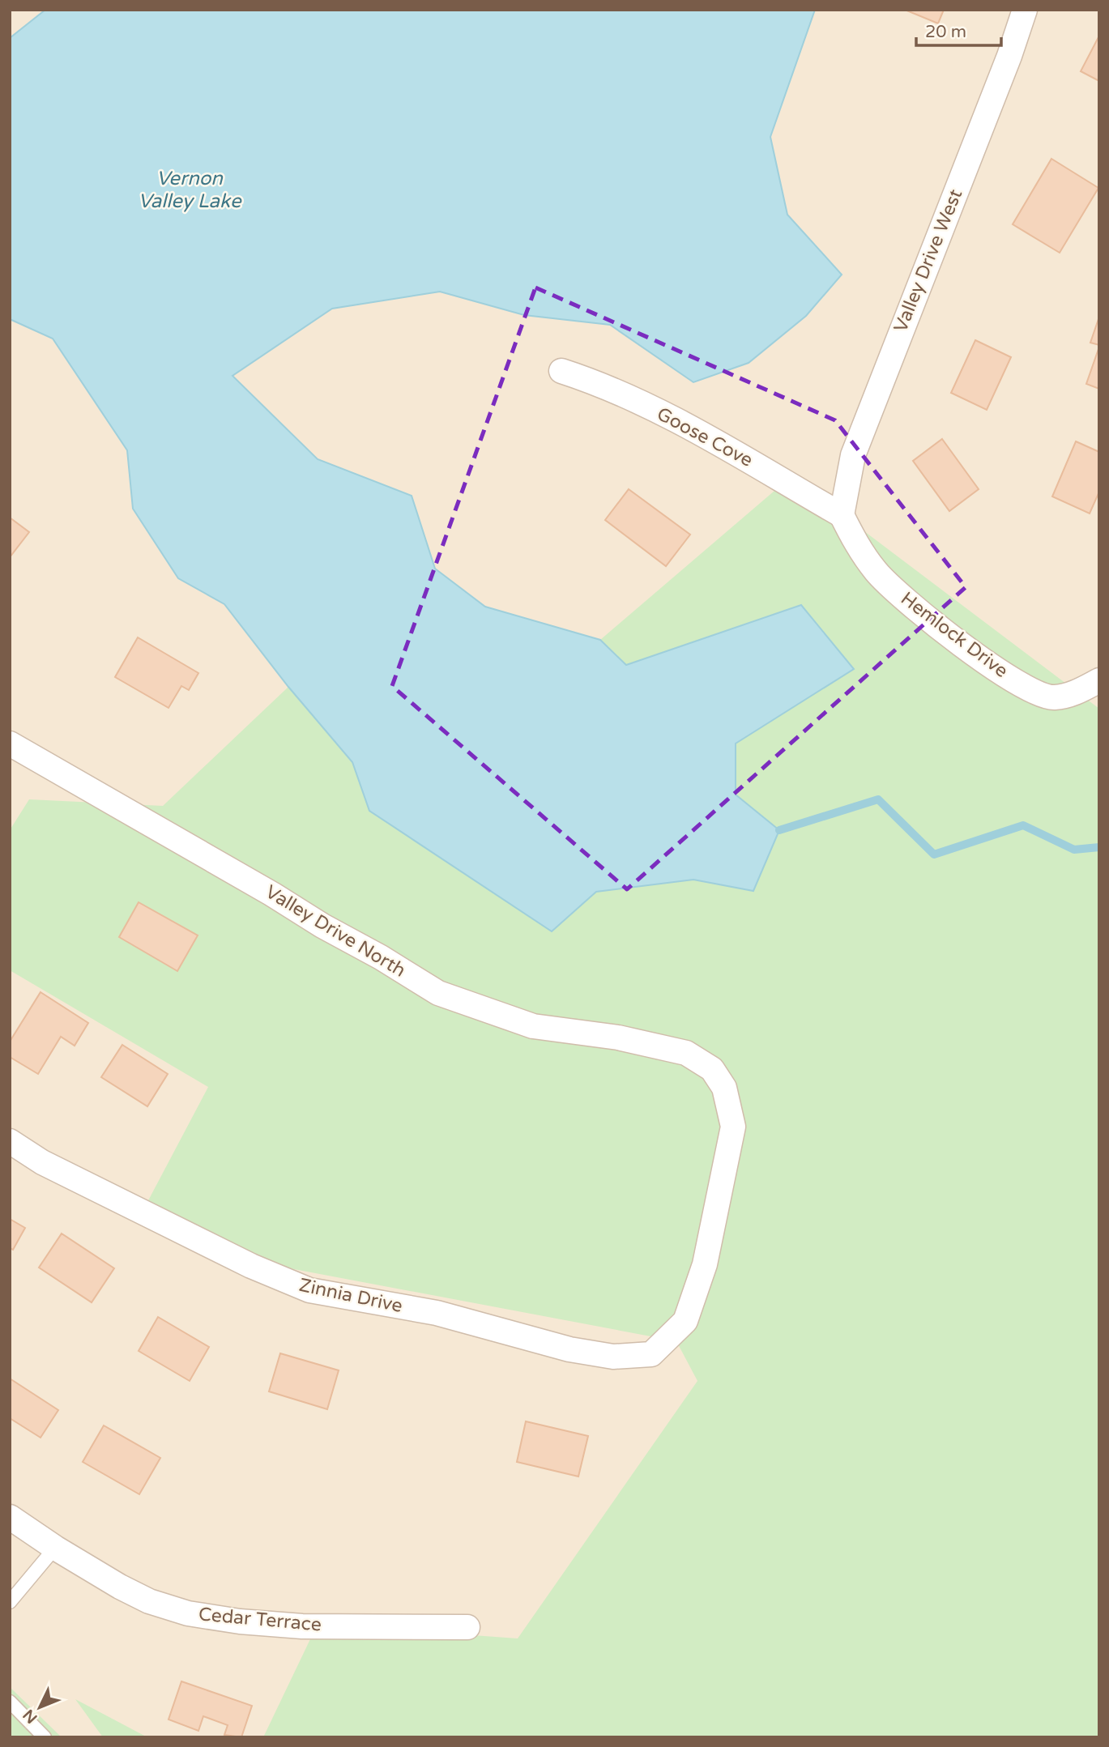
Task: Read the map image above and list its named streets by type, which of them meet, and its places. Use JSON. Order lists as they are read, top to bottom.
{
  "streets": {
    "street": [
      "Valley Drive West",
      "Goose Cove",
      "Hemlock Drive",
      "Valley Drive North",
      "Zinnia Drive",
      "Cedar Terrace"
    ]
  },
  "crossings": [
    ["Valley Drive West", "Goose Cove"],
    ["Valley Drive West", "Hemlock Drive"],
    ["Goose Cove", "Hemlock Drive"],
    ["Valley Drive North", "Zinnia Drive"]
  ],
  "water": ["Vernon Valley Lake"],
  "scale_bar": "20 m",
  "north": "bottom left"
}
